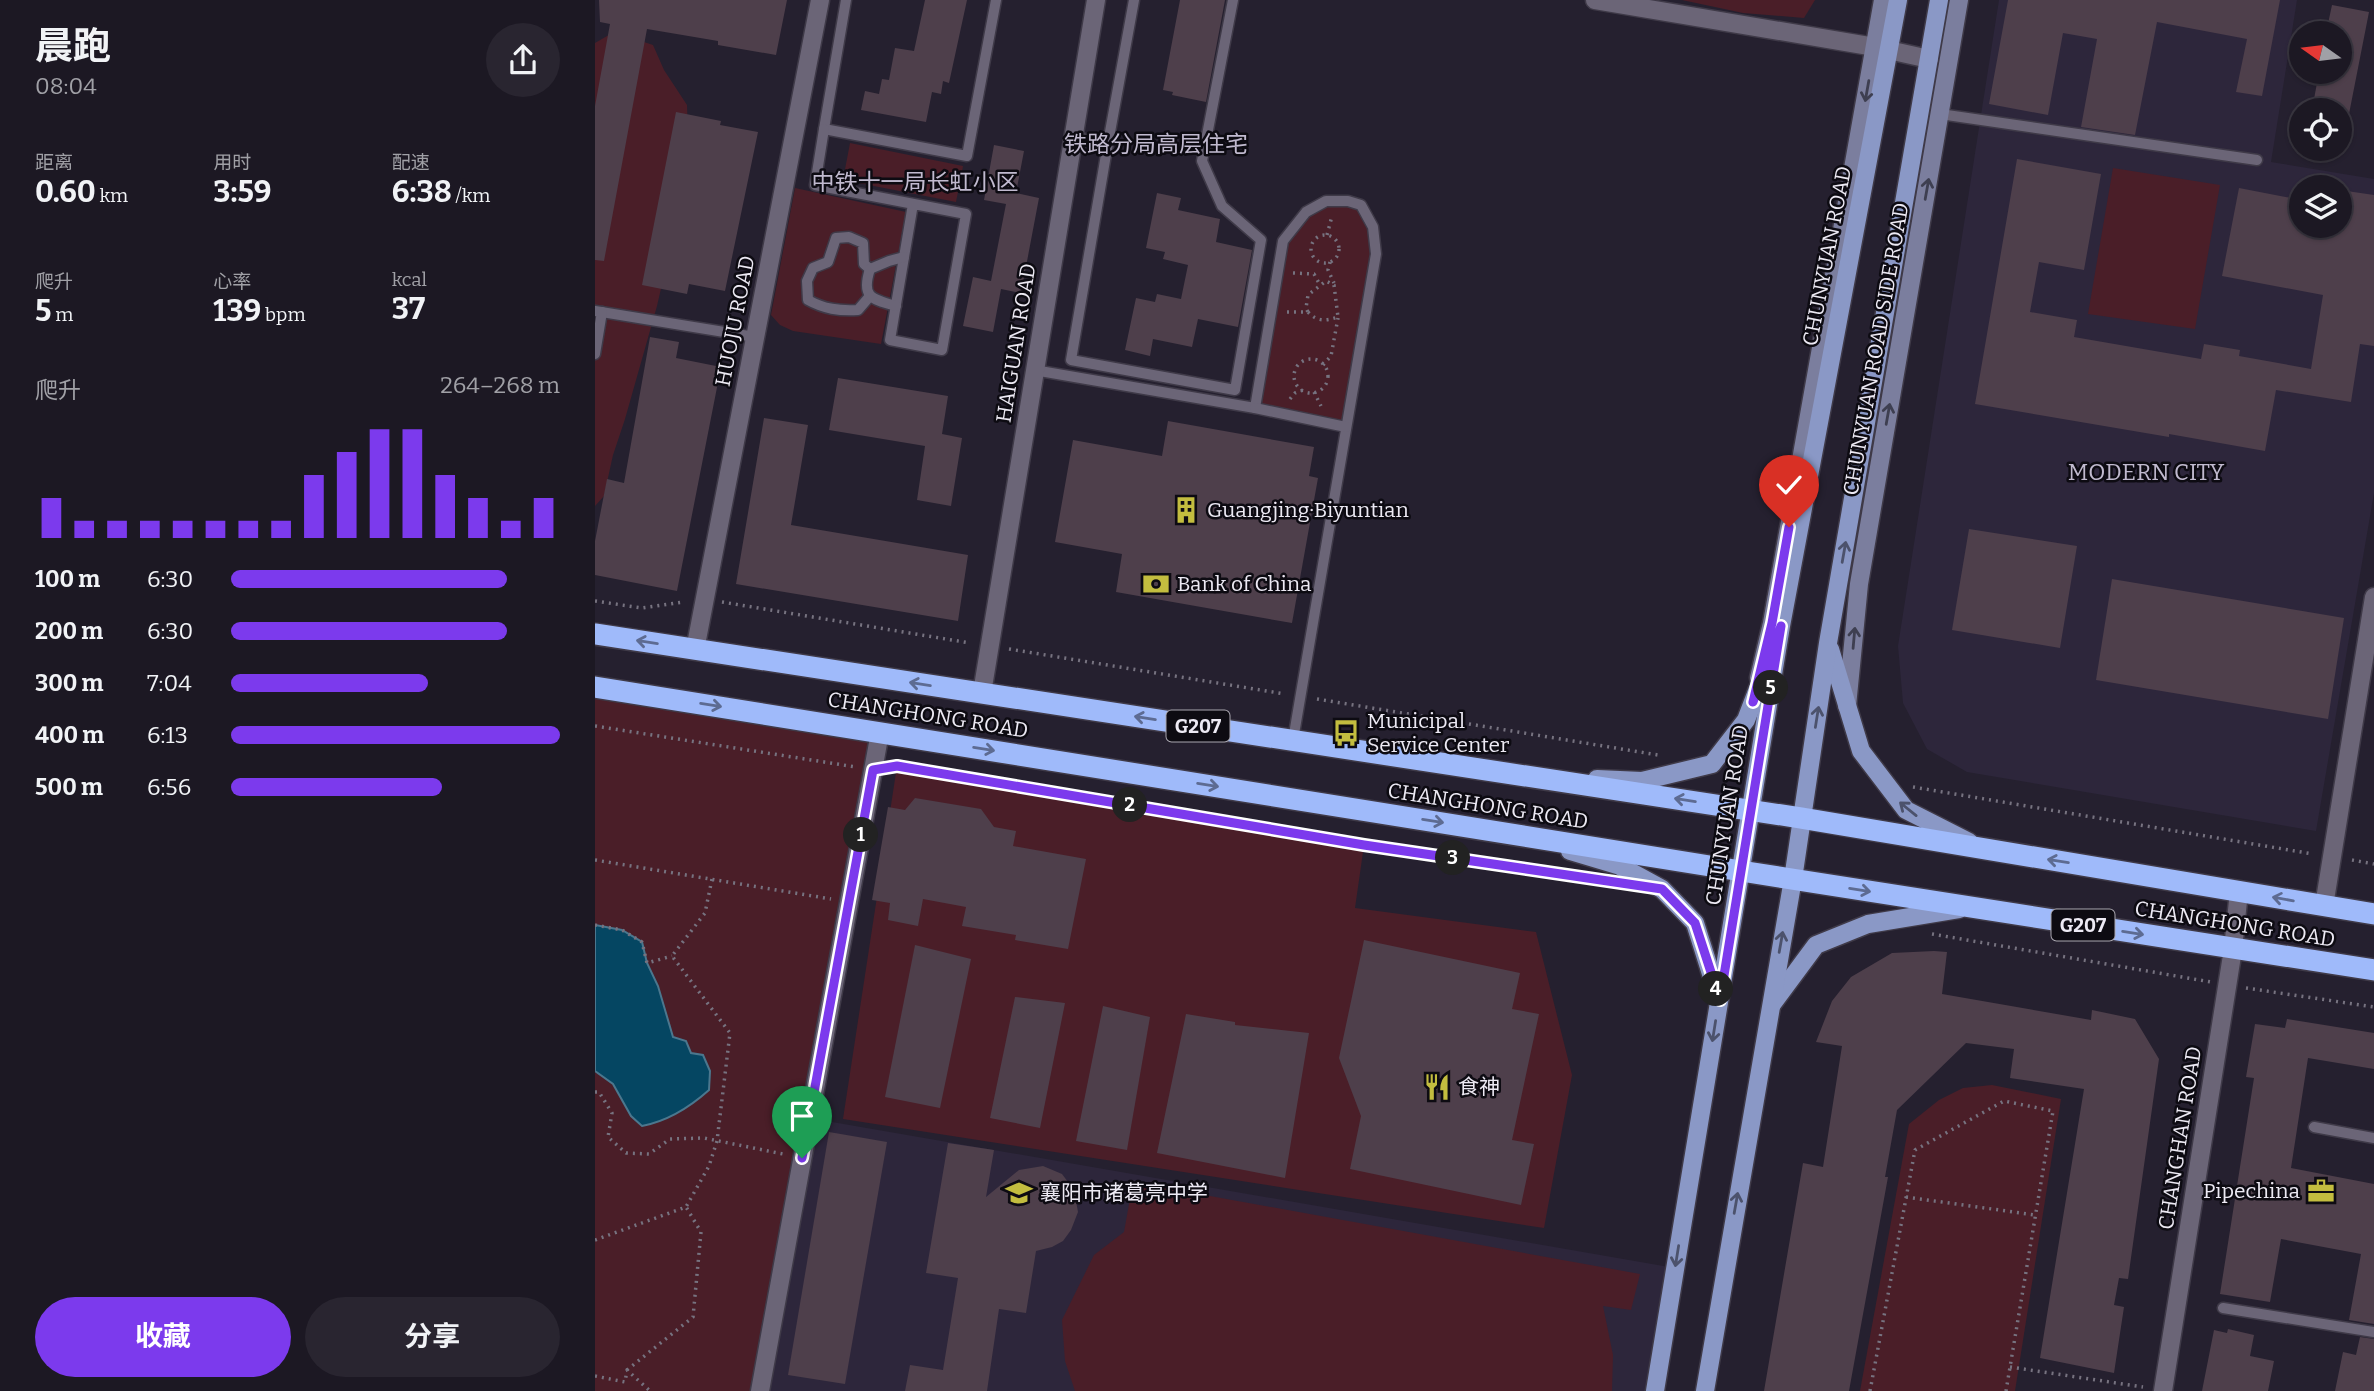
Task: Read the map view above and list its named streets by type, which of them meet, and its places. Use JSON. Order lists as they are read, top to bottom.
{
  "streets": {
    "highway": ["CHANGHONG ROAD", "G207"],
    "main road": ["CHUNYUAN ROAD"],
    "street": [
      "HUOJU ROAD",
      "HAIGUAN ROAD",
      "CHUNYUAN ROAD SIDE ROAD",
      "CHANGHAN ROAD"
    ]
  },
  "crossings": [
    ["CHUNYUAN ROAD", "CHANGHONG ROAD"],
    ["HUOJU ROAD", "CHANGHONG ROAD"],
    ["HAIGUAN ROAD", "CHANGHONG ROAD"],
    ["CHANGHONG ROAD", "CHANGHAN ROAD"]
  ],
  "districts": ["铁路分局高层住宅", "中铁十一局长虹小区", "MODERN CITY"],
  "places": {
    "building": ["Guangjing·Biyuntian"],
    "bank": ["Bank of China"],
    "bus stop": ["Municipal Service Center"],
    "restaurant": ["食神"],
    "office": ["Pipechina"],
    "school or university": ["襄阳市诸葛亮中学"]
  },
  "north": "left",
  "page": {
    "heading": ["晨跑", "08:04"],
    "stats": [
      ["距离", "0.60 km"],
      ["用时", "3:59"],
      ["配速", "6:38 /km"],
      ["爬升", "5 m"],
      ["心率", "139 bpm"],
      ["kcal", "37"]
    ],
    "chart": ["爬升", "264–268 m"],
    "list": [
      {
        "name": "100 m",
        "note": "6:30"
      },
      {
        "name": "200 m",
        "note": "6:30"
      },
      {
        "name": "300 m",
        "note": "7:04"
      },
      {
        "name": "400 m",
        "note": "6:13"
      },
      {
        "name": "500 m",
        "note": "6:56"
      }
    ],
    "pins": [
      "5",
      "2",
      "1",
      "3",
      "4"
    ],
    "buttons": ["收藏", "分享"]
  }
}
